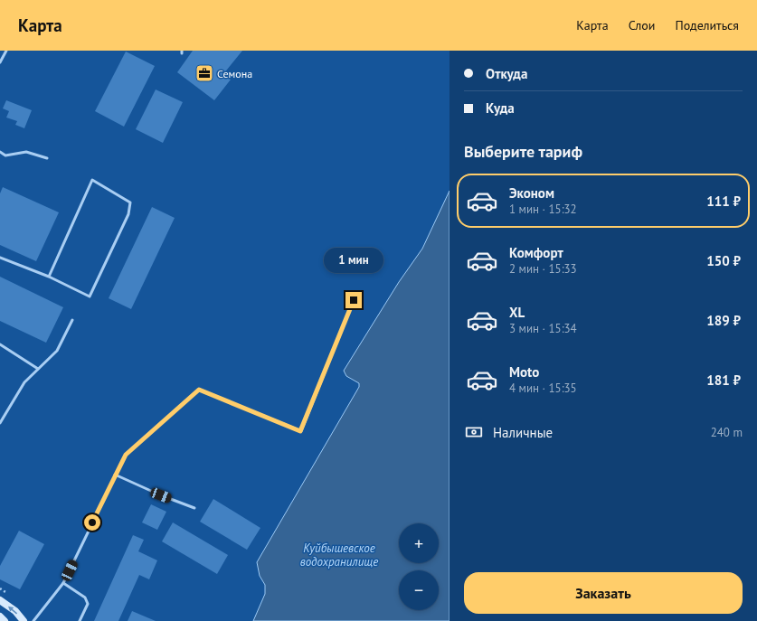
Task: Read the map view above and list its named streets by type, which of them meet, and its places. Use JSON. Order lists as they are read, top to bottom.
{
  "water": ["Куйбышевское водохранилище"],
  "places": {
    "office": ["Семона"]
  },
  "page": {
    "header": "Карта",
    "nav": ["Карта", "Слои", "Поделиться"],
    "banner": ["Откуда", "Куда"],
    "heading": "Выберите тариф",
    "list": [
      {
        "name": "Эконом",
        "note": "1 мин · 15:32",
        "value": "111 ₽"
      },
      {
        "name": "Комфорт",
        "note": "2 мин · 15:33",
        "value": "150 ₽"
      },
      {
        "name": "XL",
        "note": "3 мин · 15:34",
        "value": "189 ₽"
      },
      {
        "name": "Moto",
        "note": "4 мин · 15:35",
        "value": "181 ₽"
      }
    ],
    "bubble": "1 мин",
    "pay": ["Наличные", "240 m"],
    "map_buttons": ["+", "−"],
    "buttons": "Заказать"
  }
}
